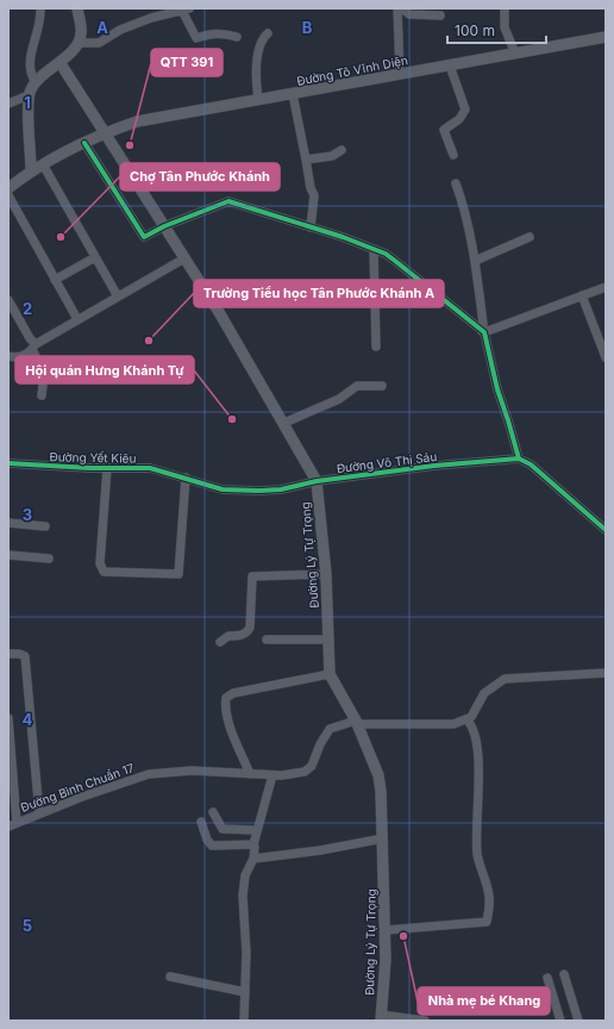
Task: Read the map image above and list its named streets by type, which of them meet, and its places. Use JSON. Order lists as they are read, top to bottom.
{
  "streets": {
    "main road": ["Đường Tô Vĩnh Diện", "Đường Lý Tự Trọng"],
    "street": ["Đường Yết Kiêu", "Đường Võ Thị Sáu", "Đường Bình Chuẩn 17"]
  },
  "crossings": [
    ["Đường Tô Vĩnh Diện", "Đường Lý Tự Trọng"],
    ["Đường Yết Kiêu", "Đường Võ Thị Sáu"],
    ["Đường Yết Kiêu", "Đường Lý Tự Trọng"],
    ["Đường Võ Thị Sáu", "Đường Lý Tự Trọng"],
    ["Đường Lý Tự Trọng", "Đường Bình Chuẩn 17"]
  ],
  "places": [
    "QTT 391",
    "Chợ Tân Phước Khánh",
    "Trường Tiểu học Tân Phước Khánh A",
    "Hội quán Hưng Khánh Tự",
    "Nhà mẹ bé Khang"
  ],
  "scale_bar": "100 m",
  "grid": {
    "columns": ["A", "B"],
    "rows": [
      "1",
      "2",
      "3",
      "4",
      "5"
    ]
  }
}
